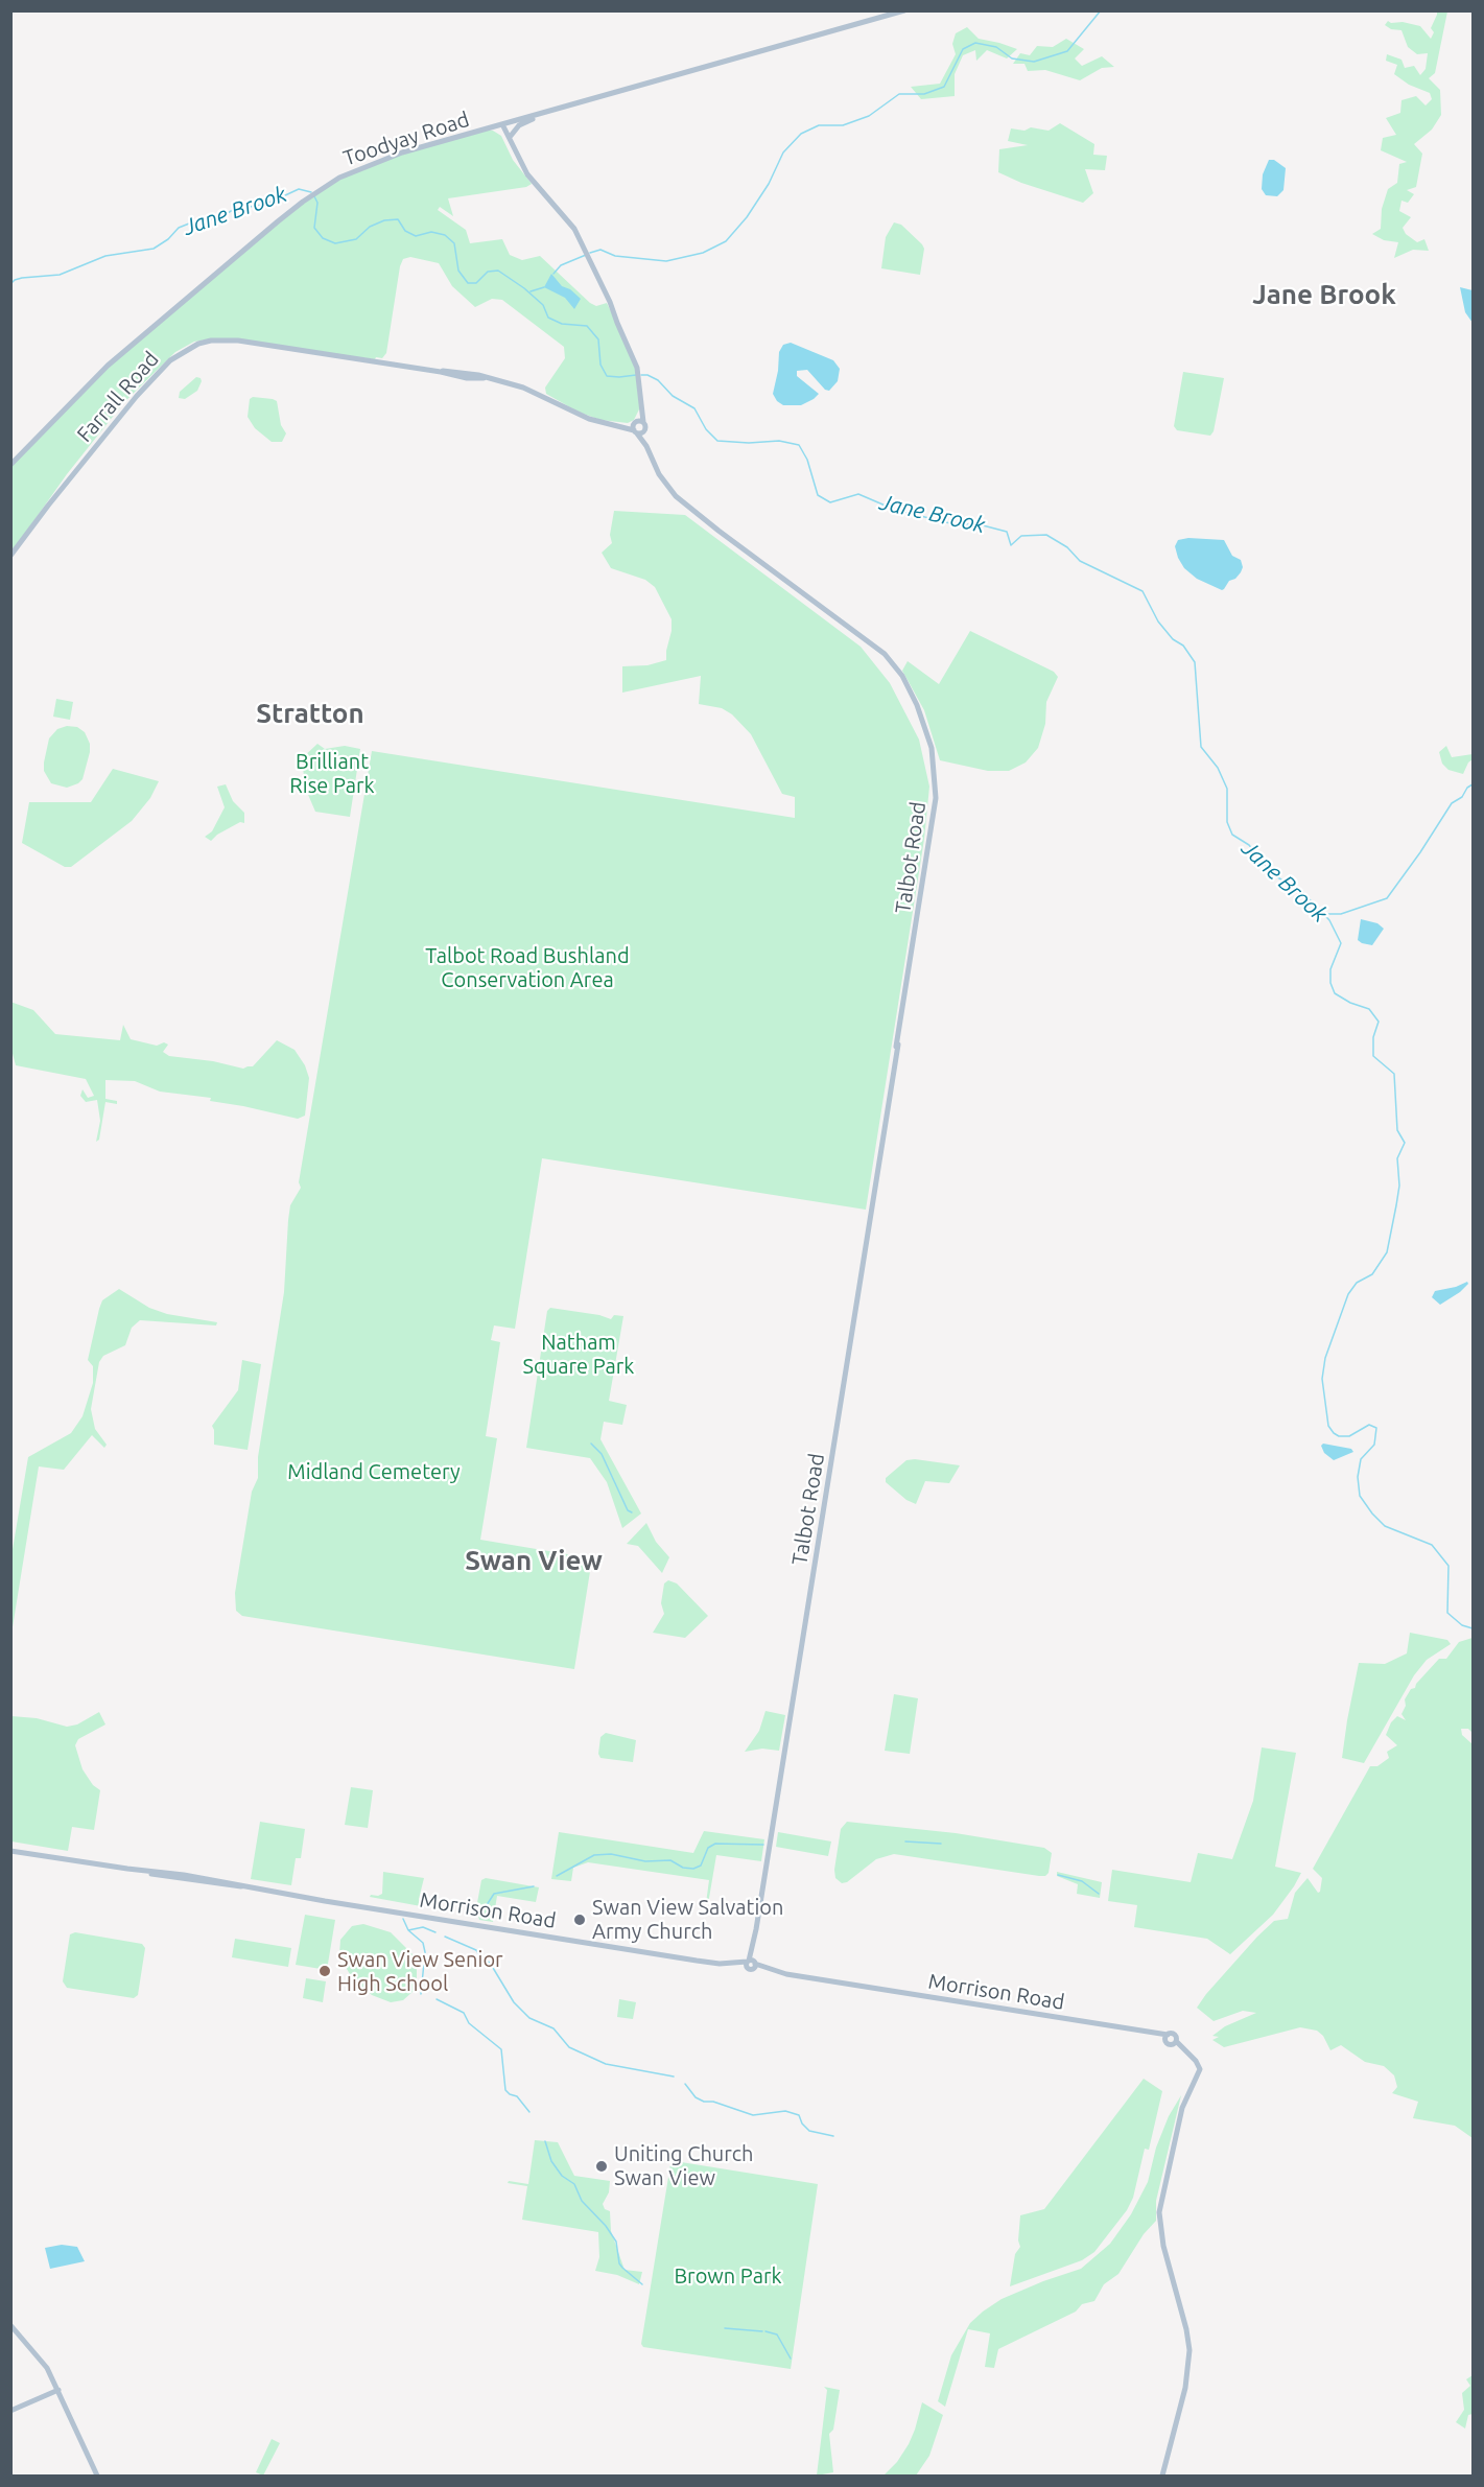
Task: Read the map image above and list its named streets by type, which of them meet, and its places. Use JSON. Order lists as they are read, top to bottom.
{
  "streets": {
    "main road": [
      "Toodyay Road",
      "Farrall Road",
      "Talbot Road",
      "Morrison Road"
    ]
  },
  "crossings": [
    ["Farrall Road", "Talbot Road"],
    ["Talbot Road", "Morrison Road"]
  ],
  "districts": ["Jane Brook", "Stratton", "Swan View"],
  "water": ["Jane Brook"],
  "parks": [
    "Brilliant Rise Park",
    "Talbot Road Bushland Conservation Area",
    "Natham Square Park",
    "Midland Cemetery",
    "Brown Park"
  ],
  "places": ["Swan View Salvation Army Church", "Swan View Senior High School", "Uniting Church Swan View"]
}
